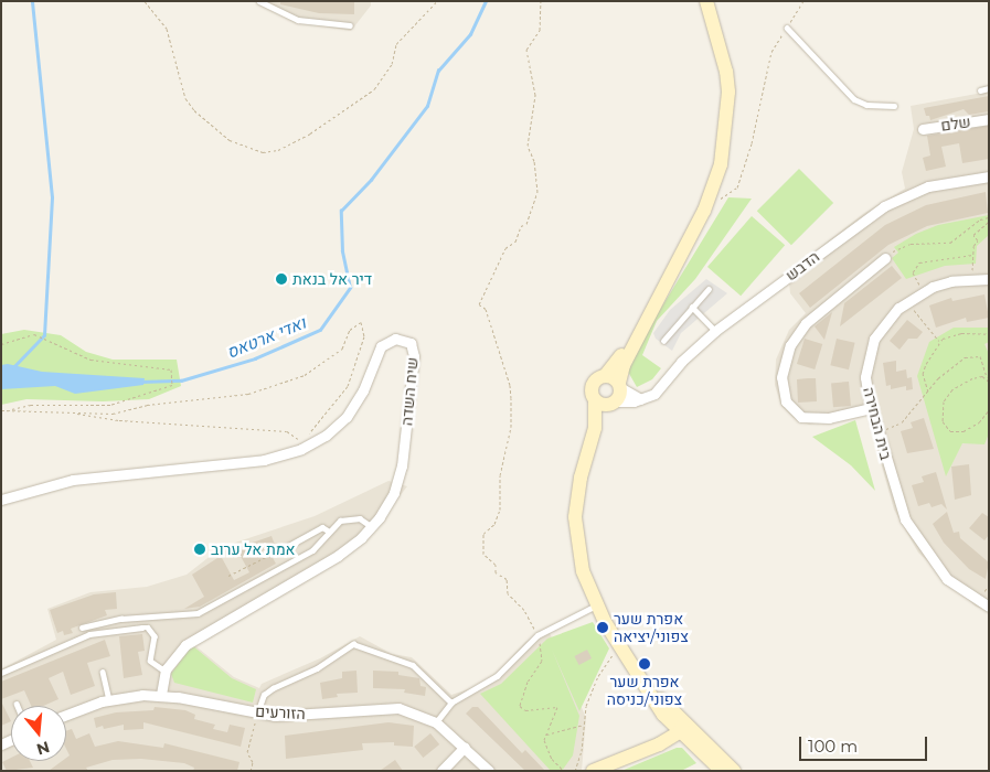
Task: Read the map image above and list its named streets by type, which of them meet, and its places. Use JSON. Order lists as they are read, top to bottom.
{
  "streets": {
    "street": [
      "שלם",
      "הדבש",
      "שיח השדה",
      "בית הבחירה",
      "הזורעים"
    ]
  },
  "crossings": [
    ["שיח השדה", "הזורעים"]
  ],
  "water": ["ואדי ארטאס"],
  "places": [
    "דיר אל בנאת",
    "אמת אל ערוב",
    "אפרת שער צפוני/יציאה",
    "אפרת שער צפוני/כניסה"
  ],
  "scale_bar": "100 m",
  "north": "bottom"
}
